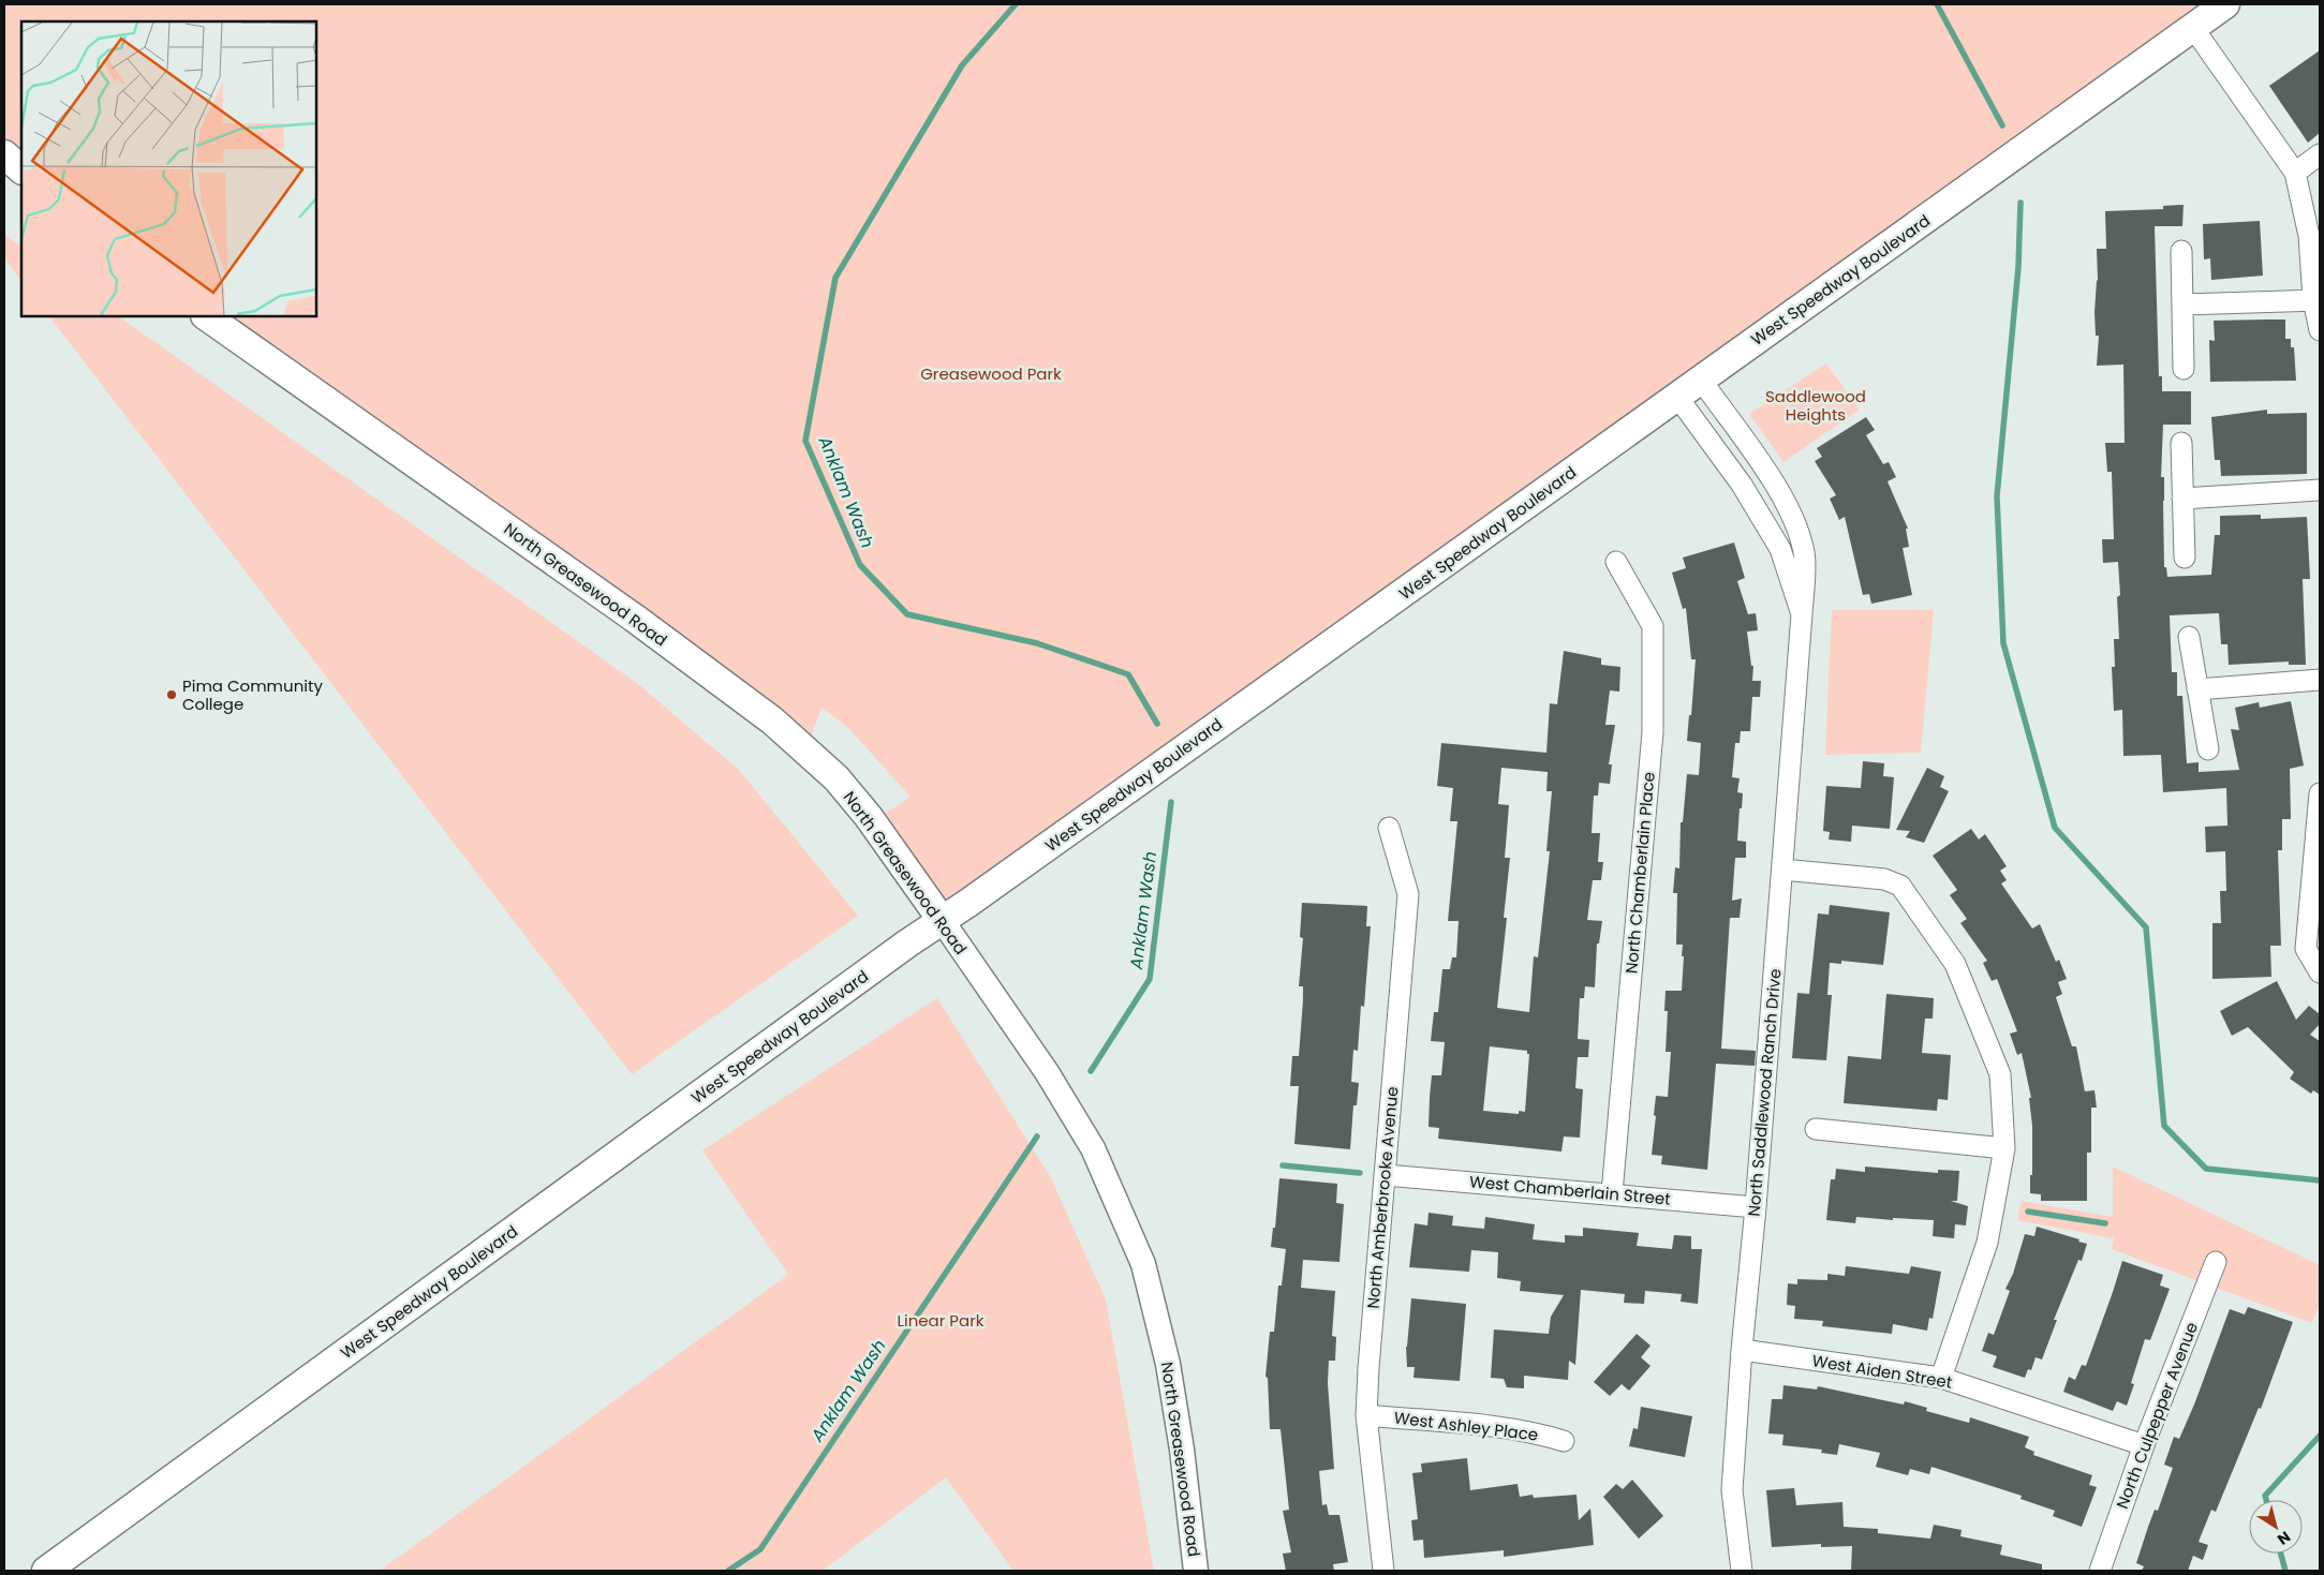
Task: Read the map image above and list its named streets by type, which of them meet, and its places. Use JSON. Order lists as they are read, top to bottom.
{
  "streets": {
    "main road": ["West Speedway Boulevard", "North Greasewood Road"],
    "street": [
      "North Chamberlain Place",
      "North Saddlewood Ranch Drive",
      "West Chamberlain Street",
      "North Amberbrooke Avenue",
      "West Aiden Street",
      "North Culpepper Avenue",
      "West Ashley Place"
    ]
  },
  "crossings": [
    ["West Speedway Boulevard", "North Greasewood Road"],
    ["West Speedway Boulevard", "North Saddlewood Ranch Drive"],
    ["North Chamberlain Place", "West Chamberlain Street"],
    ["North Saddlewood Ranch Drive", "West Chamberlain Street"],
    ["North Saddlewood Ranch Drive", "West Aiden Street"],
    ["West Chamberlain Street", "North Amberbrooke Avenue"],
    ["North Amberbrooke Avenue", "West Ashley Place"],
    ["West Aiden Street", "North Culpepper Avenue"]
  ],
  "water": ["Anklam Wash"],
  "parks": ["Greasewood Park", "Saddlewood Heights", "Linear Park"],
  "places": ["Pima Community College"],
  "north": "bottom right"
}
